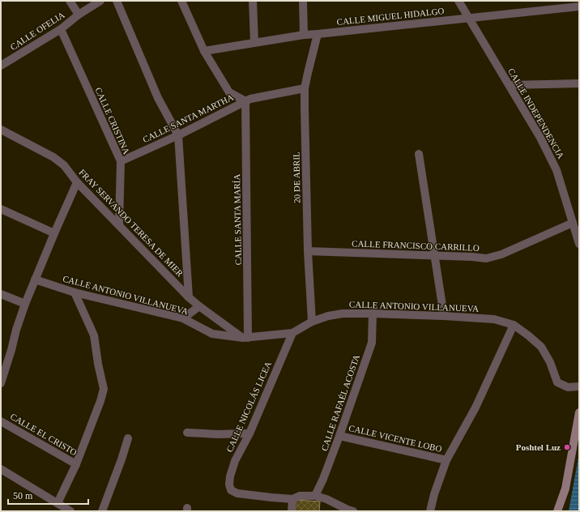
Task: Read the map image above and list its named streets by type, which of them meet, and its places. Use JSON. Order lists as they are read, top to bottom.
{
  "streets": {
    "street": [
      "CALLE MIGUEL HIDALGO",
      "CALLE OFELIA",
      "CALLE INDEPENDENCIA",
      "CALLE SANTA MARTHA",
      "CALLE CRISTINA",
      "20 DE ABRIL",
      "CALLE SANTA MARÍA",
      "FRAY SERVANDO TERESA DE MIER",
      "CALLE FRANCISCO CARRILLO",
      "CALLE ANTONIO VILLANUEVA",
      "CALLE RAFAÉL ACOSTA",
      "CALLE NICOLÁS LICEA",
      "CALLE EL CRISTO",
      "CALLE VICENTE LOBO"
    ]
  },
  "crossings": [
    ["CALLE MIGUEL HIDALGO", "CALLE INDEPENDENCIA"],
    ["CALLE MIGUEL HIDALGO", "20 DE ABRIL"],
    ["CALLE OFELIA", "CALLE CRISTINA"],
    ["CALLE INDEPENDENCIA", "CALLE FRANCISCO CARRILLO"],
    ["CALLE SANTA MARTHA", "CALLE CRISTINA"],
    ["CALLE SANTA MARTHA", "20 DE ABRIL"],
    ["CALLE SANTA MARTHA", "CALLE SANTA MARÍA"],
    ["CALLE CRISTINA", "FRAY SERVANDO TERESA DE MIER"],
    ["20 DE ABRIL", "CALLE FRANCISCO CARRILLO"],
    ["20 DE ABRIL", "CALLE ANTONIO VILLANUEVA"],
    ["CALLE SANTA MARÍA", "FRAY SERVANDO TERESA DE MIER"],
    ["CALLE SANTA MARÍA", "CALLE ANTONIO VILLANUEVA"],
    ["FRAY SERVANDO TERESA DE MIER", "CALLE ANTONIO VILLANUEVA"],
    ["CALLE ANTONIO VILLANUEVA", "CALLE RAFAÉL ACOSTA"],
    ["CALLE ANTONIO VILLANUEVA", "CALLE NICOLÁS LICEA"],
    ["CALLE RAFAÉL ACOSTA", "CALLE VICENTE LOBO"]
  ],
  "places": ["Poshtel Luz"],
  "scale_bar": "50 m"
}
